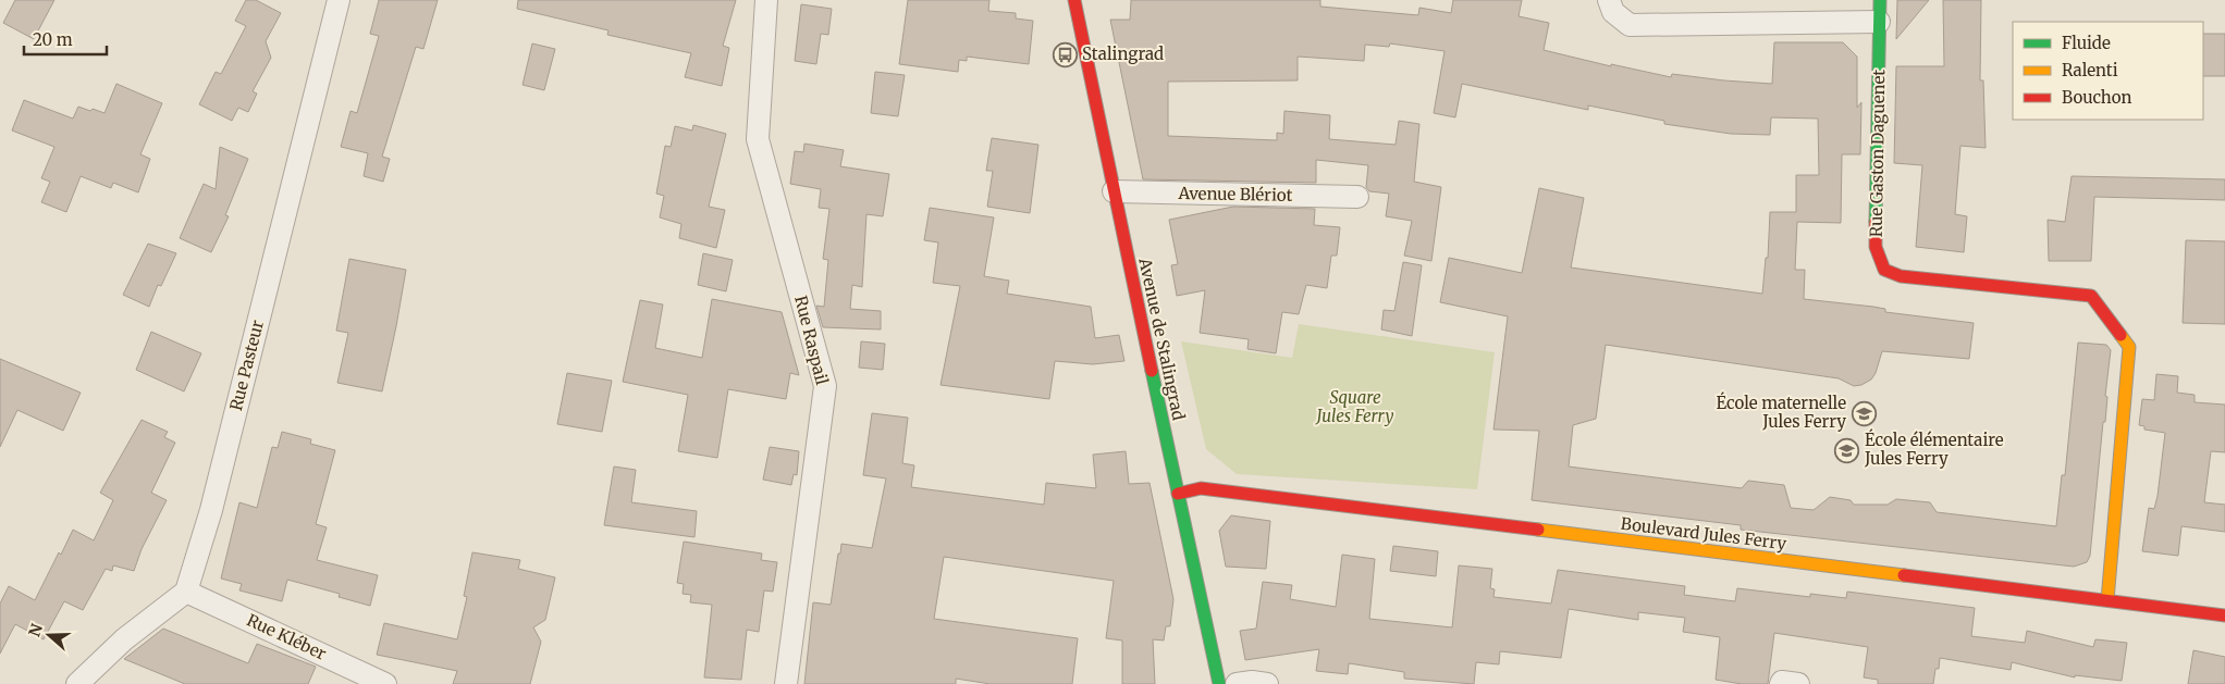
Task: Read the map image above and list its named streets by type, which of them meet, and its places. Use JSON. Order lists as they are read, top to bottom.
{
  "streets": {
    "street": [
      "Rue Gaston Daguenet",
      "Avenue Blériot",
      "Avenue de Stalingrad",
      "Rue Raspail",
      "Rue Pasteur",
      "Boulevard Jules Ferry",
      "Rue Kléber"
    ]
  },
  "crossings": [
    ["Rue Gaston Daguenet", "Boulevard Jules Ferry"],
    ["Avenue Blériot", "Avenue de Stalingrad"],
    ["Avenue de Stalingrad", "Boulevard Jules Ferry"],
    ["Rue Pasteur", "Rue Kléber"]
  ],
  "parks": ["Square Jules Ferry"],
  "places": {
    "bus stop": ["Stalingrad"],
    "school or university": ["École maternelle Jules Ferry", "École élémentaire Jules Ferry"]
  },
  "legend": ["Fluide", "Ralenti", "Bouchon"],
  "scale_bar": "20 m",
  "north": "left"
}
